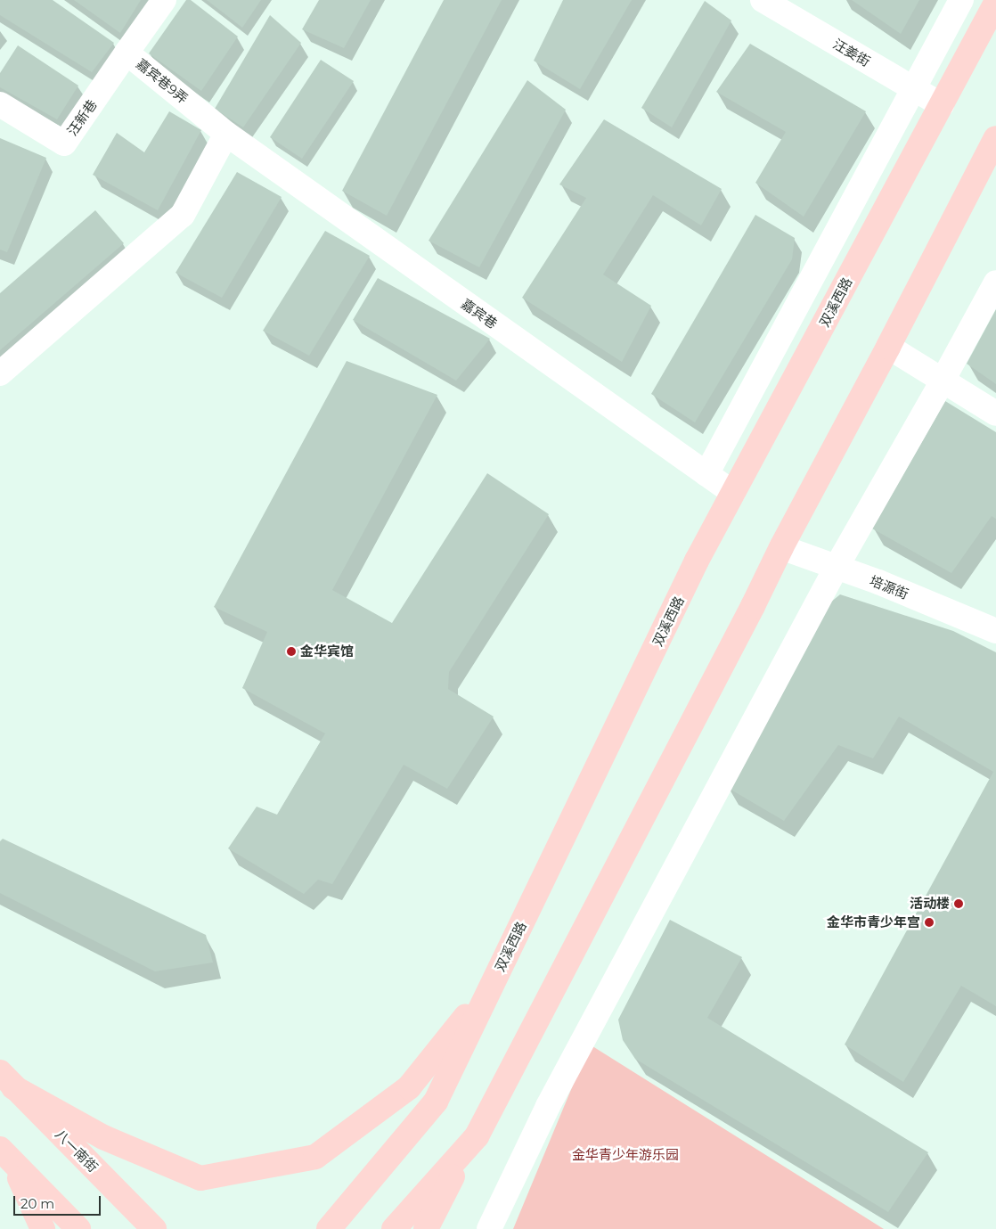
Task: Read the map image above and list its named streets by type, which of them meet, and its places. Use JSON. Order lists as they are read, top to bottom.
{
  "streets": {
    "main road": ["双溪西路", "八一南街"],
    "street": [
      "汪姜街",
      "嘉宾巷9弄",
      "汪新巷",
      "嘉宾巷",
      "培源街"
    ]
  },
  "crossings": [
    ["汪姜街", "双溪西路"],
    ["嘉宾巷9弄", "汪新巷"],
    ["嘉宾巷9弄", "嘉宾巷"],
    ["双溪西路", "嘉宾巷"]
  ],
  "parks": ["金华青少年游乐园"],
  "places": ["金华宾馆", "活动楼", "金华市青少年宫"],
  "scale_bar": "20 m"
}
